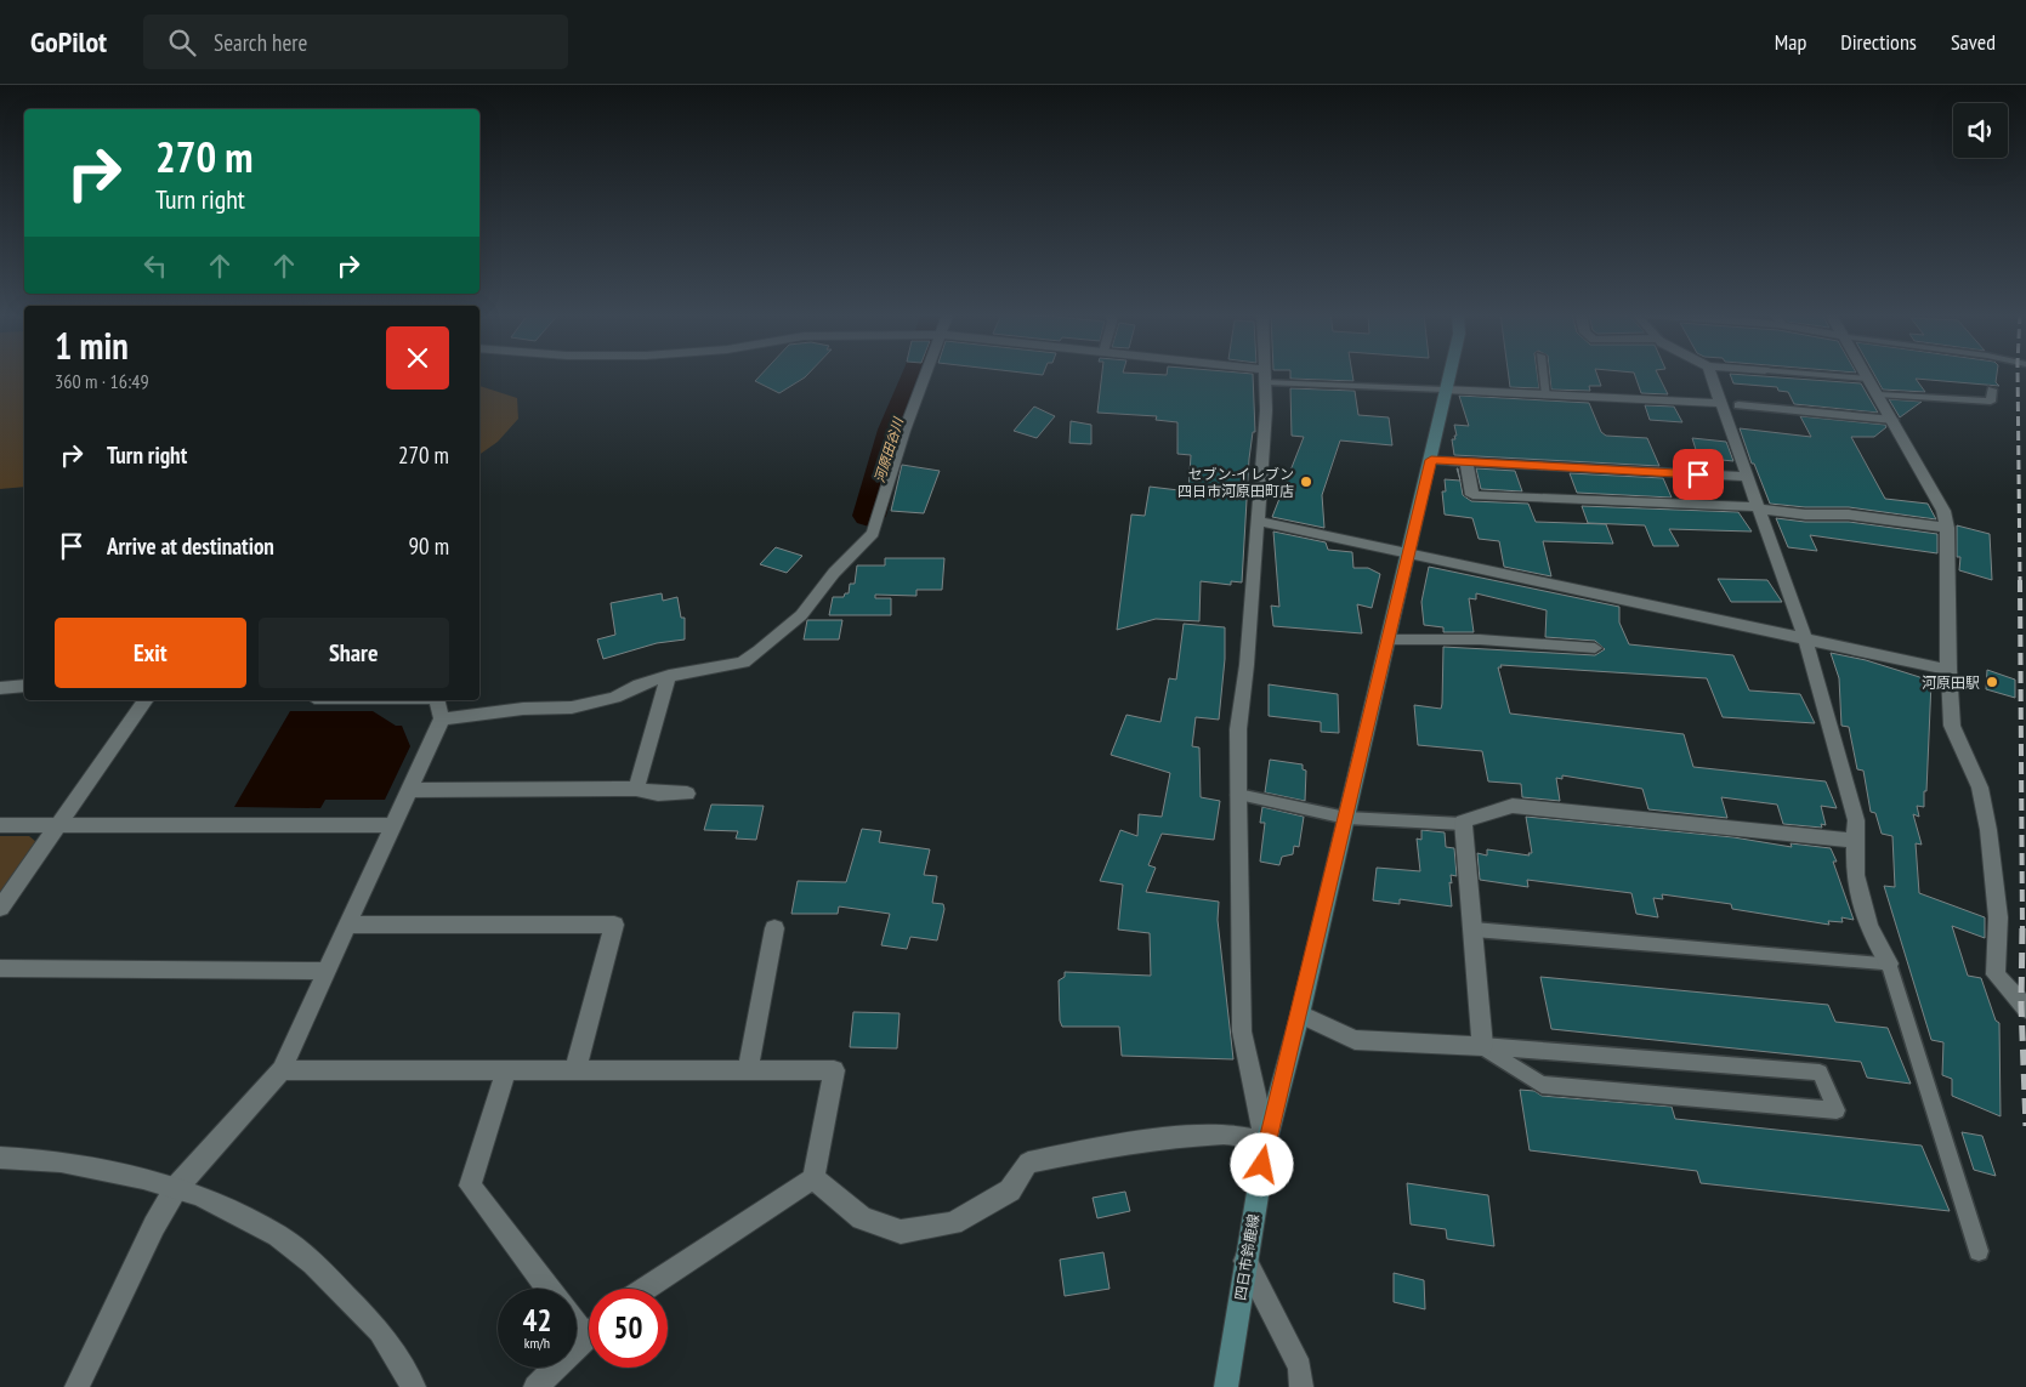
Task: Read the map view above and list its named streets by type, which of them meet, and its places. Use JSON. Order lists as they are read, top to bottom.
{
  "streets": {
    "main road": ["四日市鈴鹿線"]
  },
  "water": ["河原田谷川"],
  "places": ["セブン-イレブン 四日市河原田町店", "河原田駅"],
  "page": {
    "header": "GoPilot",
    "search": "Search here",
    "nav": ["Map", "Directions", "Saved"],
    "turn": ["270 m", "Turn right"],
    "heading": ["1 min", "360 m · 16:49"],
    "list": [
      {
        "name": "Turn right",
        "value": "270 m"
      },
      {
        "name": "Arrive at destination",
        "value": "90 m"
      }
    ],
    "buttons": ["Exit", "Share"],
    "speed": "42 km/h",
    "limit": "50"
  }
}
